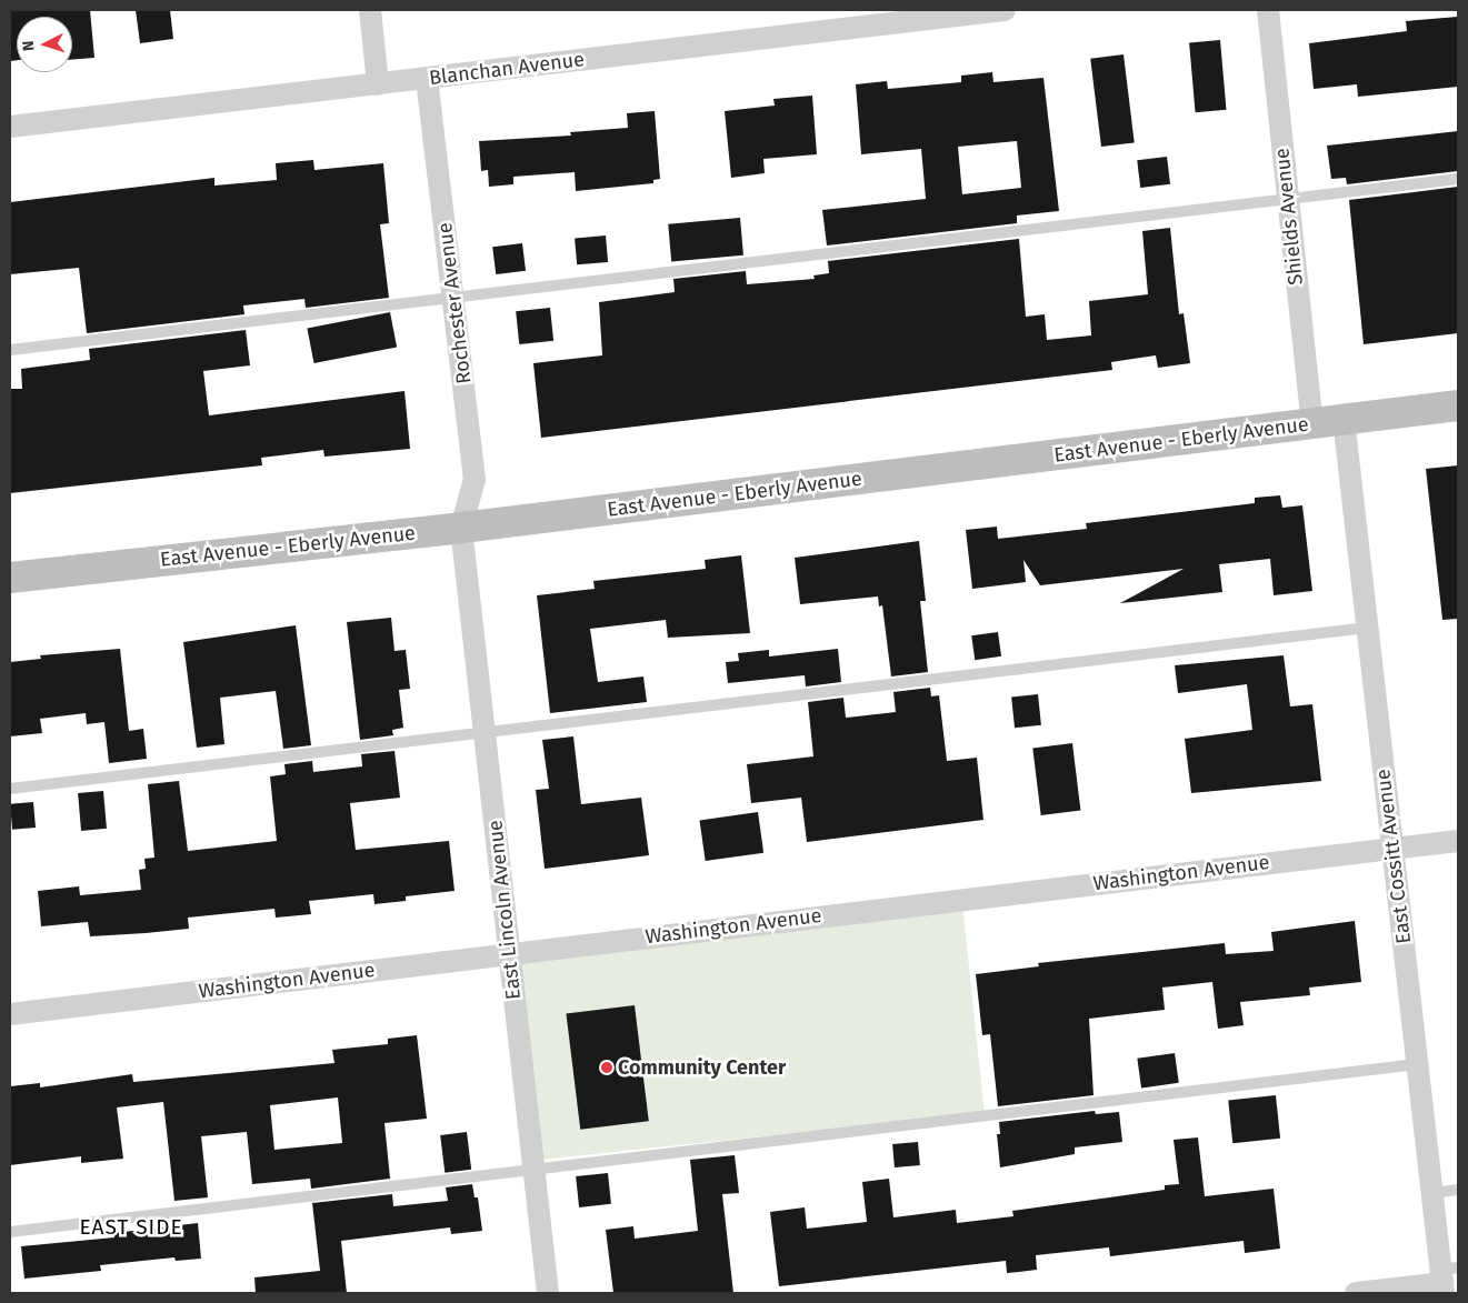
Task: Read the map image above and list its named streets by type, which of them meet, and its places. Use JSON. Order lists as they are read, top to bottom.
{
  "streets": {
    "main road": ["East Avenue - Eberly Avenue"],
    "street": [
      "Blanchan Avenue",
      "Shields Avenue",
      "Rochester Avenue",
      "East Cossitt Avenue",
      "Washington Avenue",
      "East Lincoln Avenue"
    ]
  },
  "crossings": [
    ["Blanchan Avenue", "Rochester Avenue"],
    ["Shields Avenue", "East Avenue - Eberly Avenue"],
    ["Rochester Avenue", "East Avenue - Eberly Avenue"],
    ["Rochester Avenue", "East Lincoln Avenue"],
    ["East Avenue - Eberly Avenue", "East Cossitt Avenue"],
    ["East Avenue - Eberly Avenue", "East Lincoln Avenue"],
    ["East Cossitt Avenue", "Washington Avenue"],
    ["Washington Avenue", "East Lincoln Avenue"]
  ],
  "districts": ["EAST SIDE"],
  "places": ["Community Center"],
  "north": "left"
}
